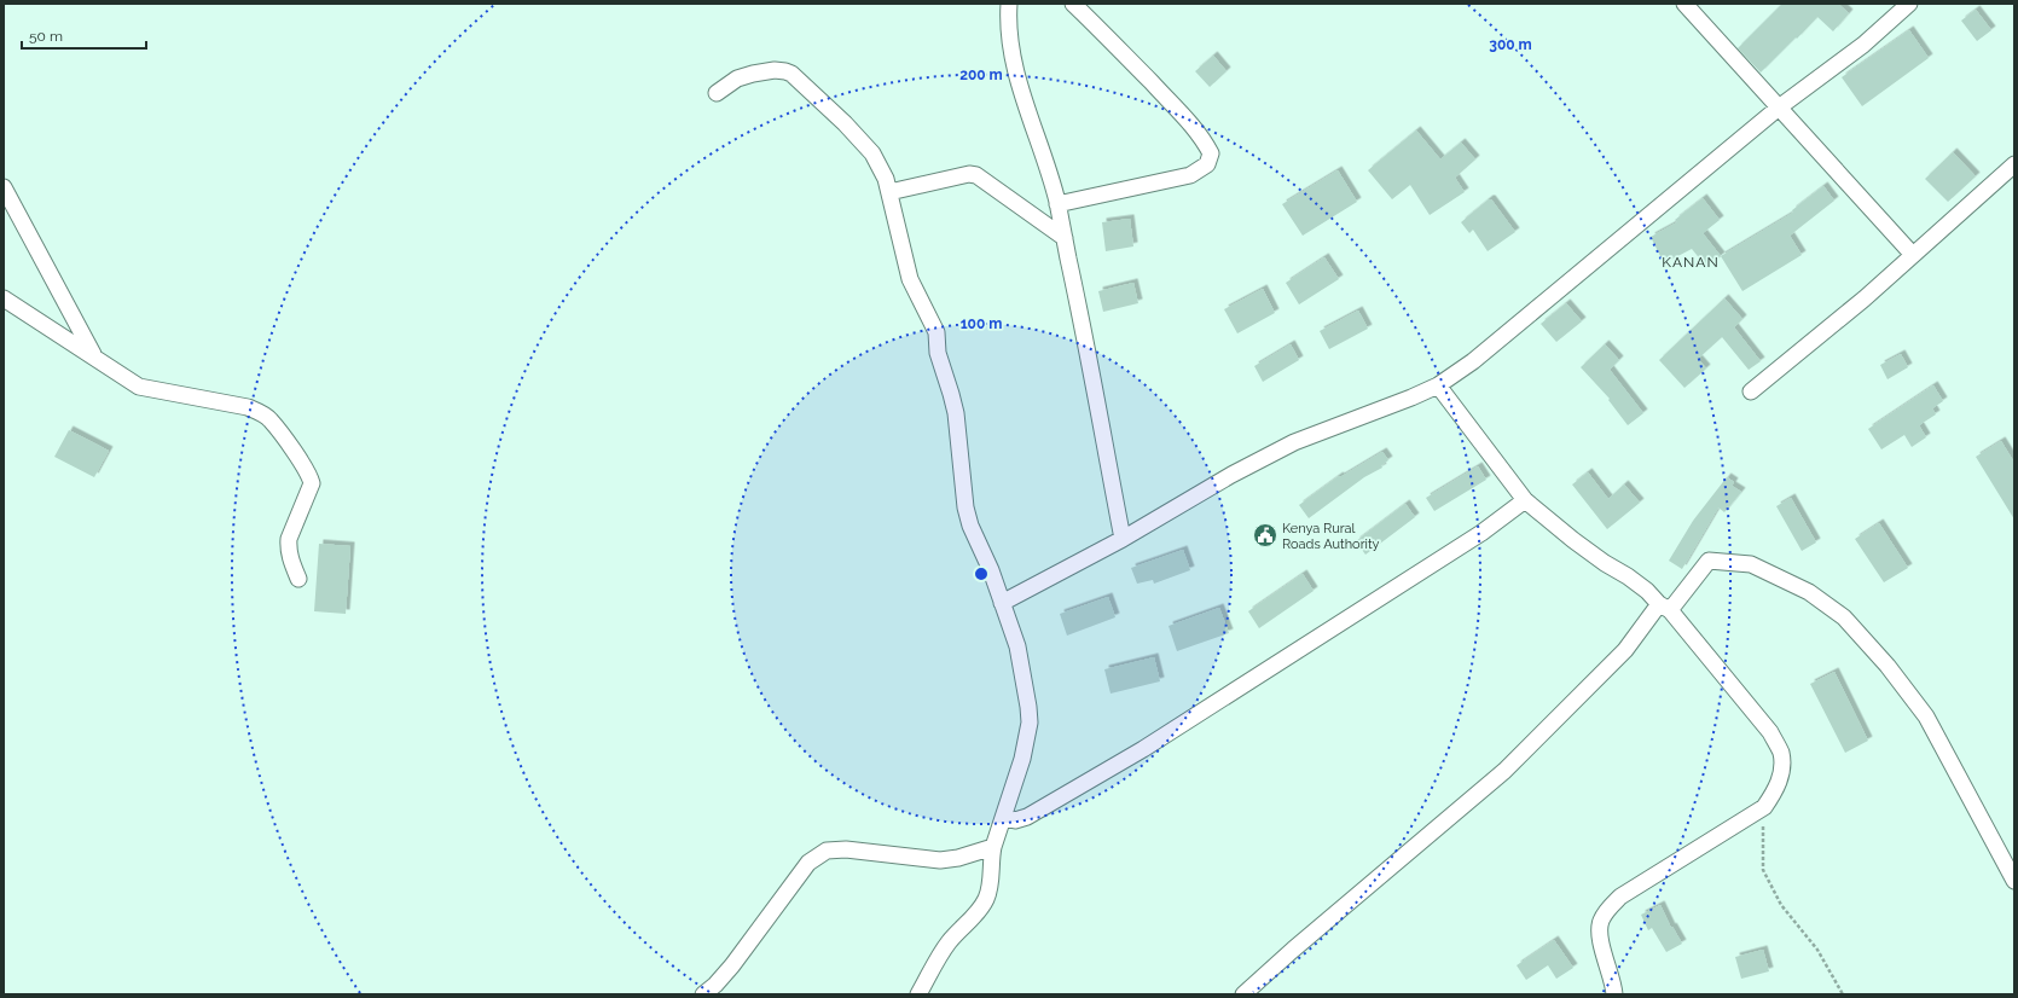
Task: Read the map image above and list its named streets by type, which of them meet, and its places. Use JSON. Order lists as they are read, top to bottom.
{
  "districts": ["KANAN"],
  "places": {
    "public building": ["Kenya Rural Roads Authority"]
  },
  "scale_bar": "50 m",
  "rings": ["300 m", "200 m", "100 m"]
}
